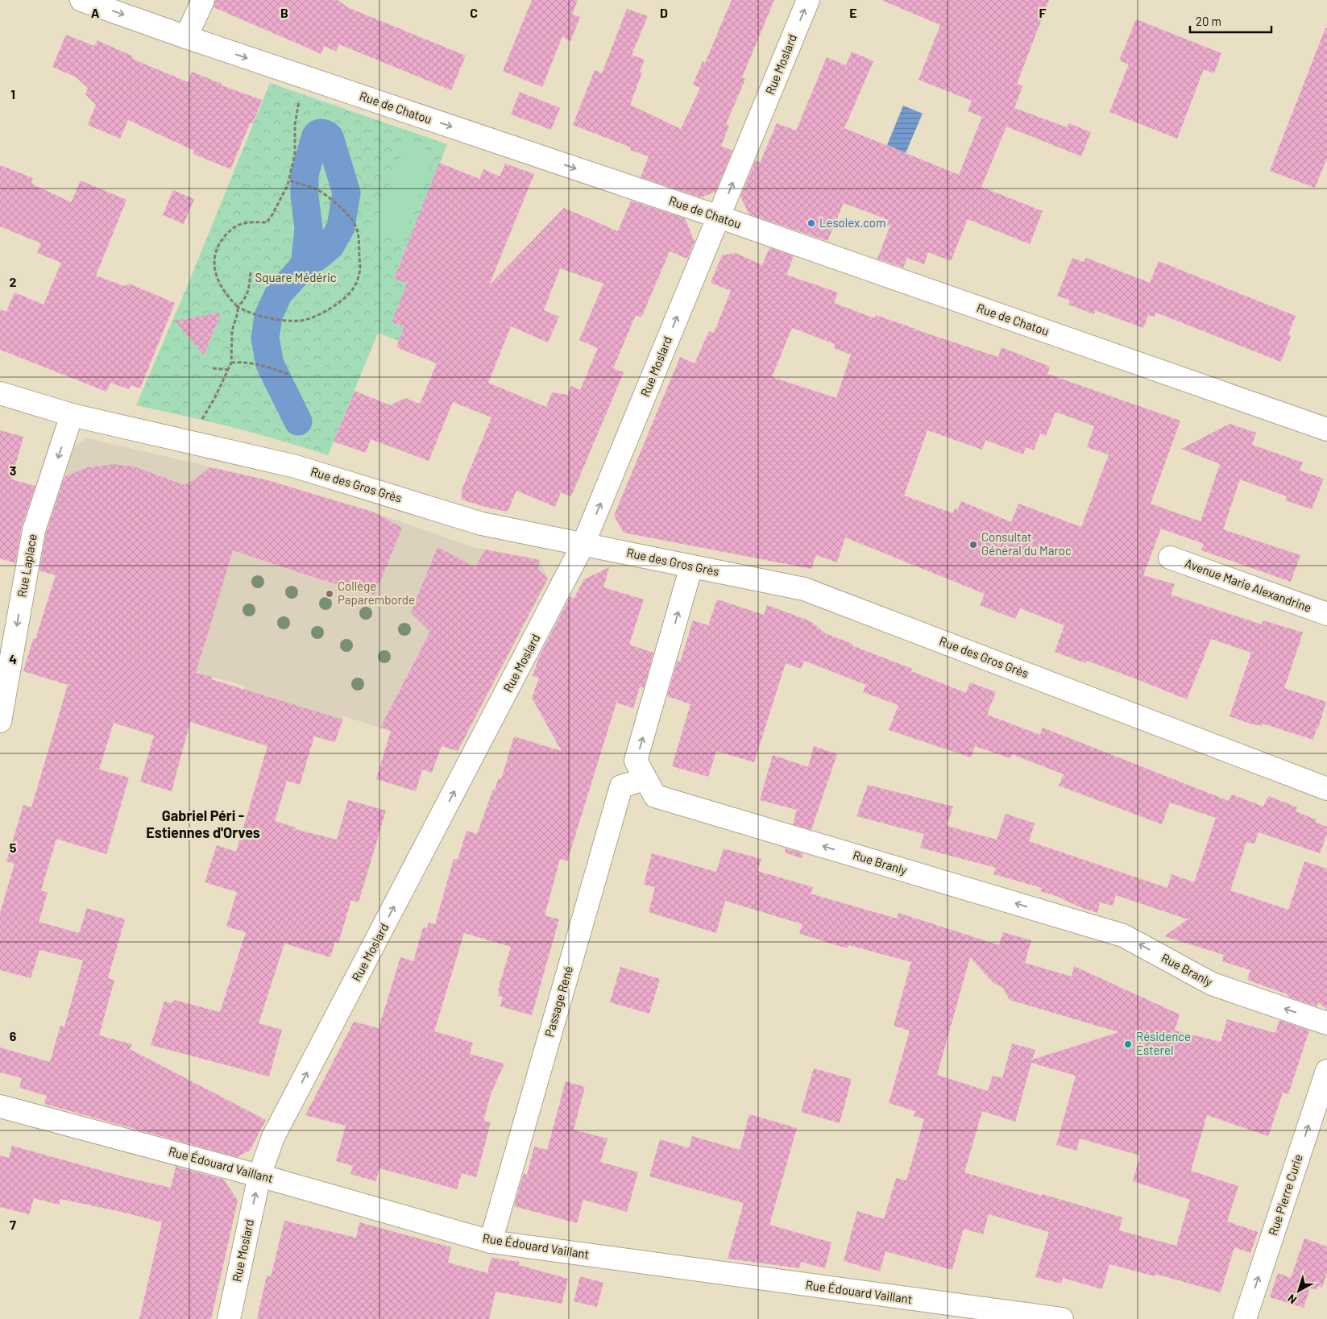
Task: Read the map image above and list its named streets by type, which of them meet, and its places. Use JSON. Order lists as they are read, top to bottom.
{
  "streets": {
    "street": [
      "Rue Moslard",
      "Rue de Chatou",
      "Rue des Gros Grès",
      "Rue Laplace",
      "Avenue Marie Alexandrine",
      "Rue Branly",
      "Passage René",
      "Rue Édouard Vaillant",
      "Rue Pierre Curie"
    ]
  },
  "crossings": [
    ["Rue Moslard", "Rue de Chatou"],
    ["Rue Moslard", "Rue des Gros Grès"],
    ["Rue Moslard", "Rue Édouard Vaillant"],
    ["Rue des Gros Grès", "Rue Laplace"],
    ["Rue des Gros Grès", "Rue Branly"],
    ["Rue Branly", "Passage René"],
    ["Passage René", "Rue Édouard Vaillant"]
  ],
  "one_way": [
    "Rue Moslard",
    "Rue de Chatou",
    "Rue Laplace",
    "Rue Branly",
    "Rue Pierre Curie"
  ],
  "districts": ["Gabriel Péri - Estiennes d'Orves"],
  "parks": ["Square Médéric"],
  "places": [
    "Lesolex.com",
    "Consultat Général du Maroc",
    "Collège Paparemborde",
    "Résidence Esterel"
  ],
  "scale_bar": "20 m",
  "north": "bottom left",
  "grid": {
    "columns": [
      "A",
      "B",
      "C",
      "D",
      "E",
      "F"
    ],
    "rows": [
      "1",
      "2",
      "3",
      "4",
      "5",
      "6",
      "7"
    ]
  }
}
